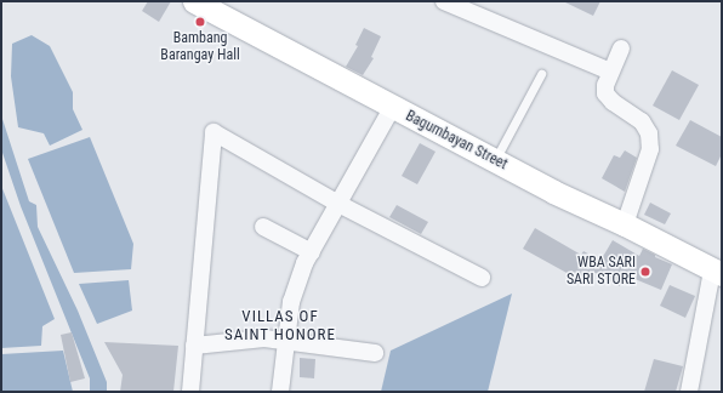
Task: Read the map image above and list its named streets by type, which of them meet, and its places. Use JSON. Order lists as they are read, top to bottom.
{
  "streets": {
    "main road": ["Bagumbayan Street"]
  },
  "districts": ["VILLAS OF SAINT HONORE"],
  "places": ["Bambang Barangay Hall", "WBA SARI SARI STORE"]
}
